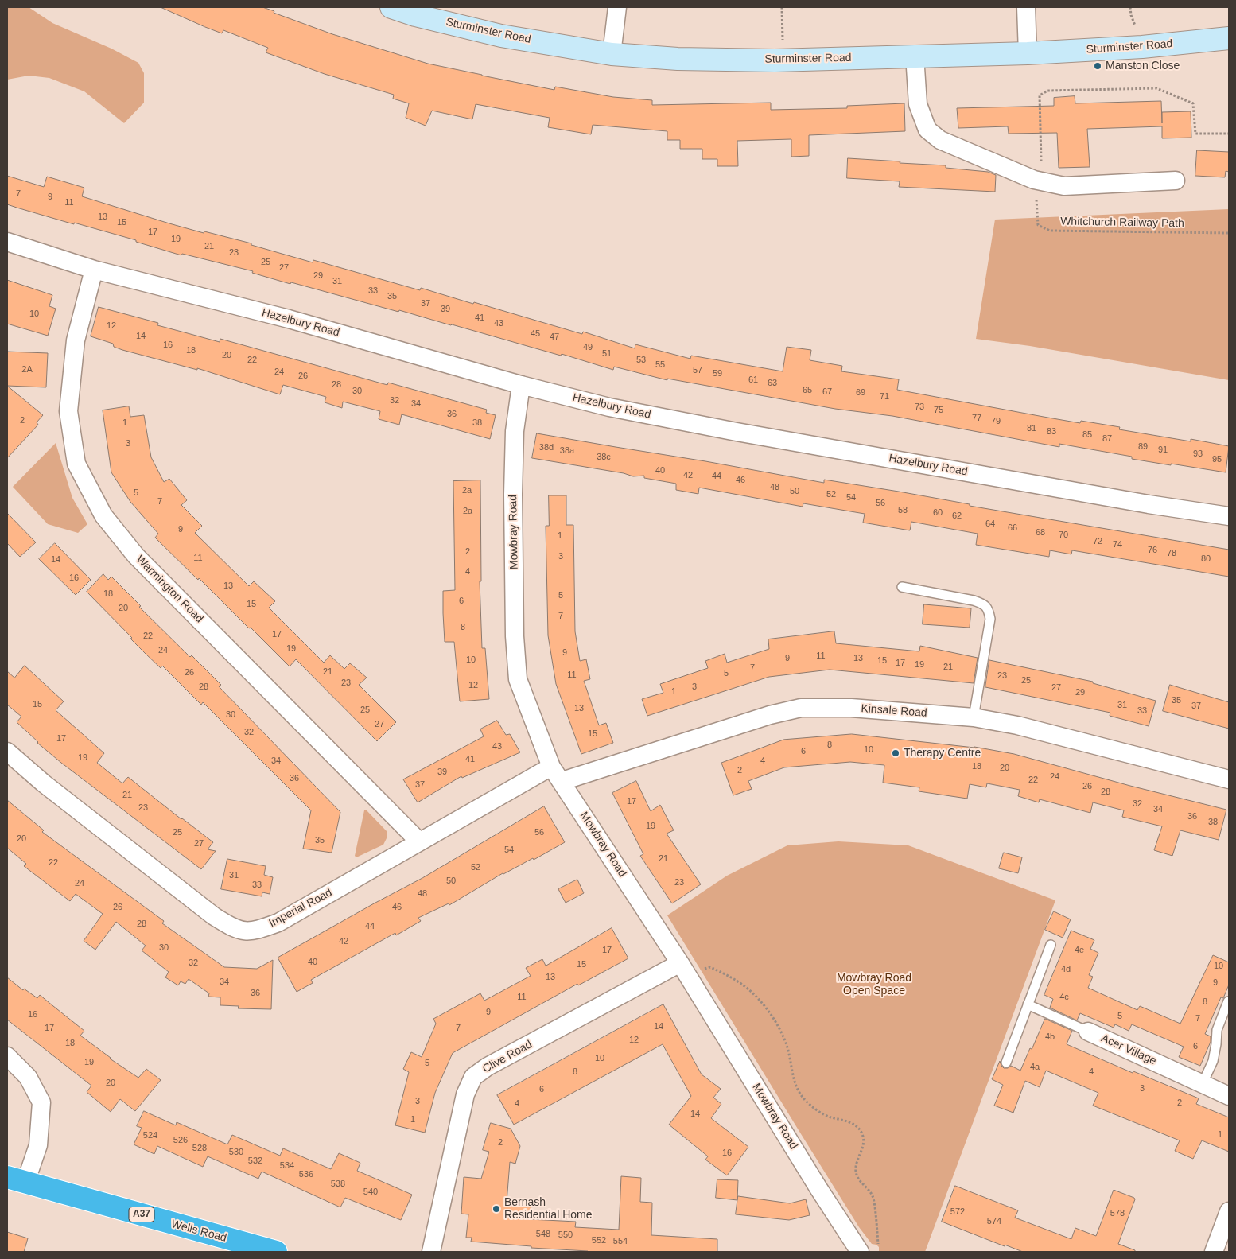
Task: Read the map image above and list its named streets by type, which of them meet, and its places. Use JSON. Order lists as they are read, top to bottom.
{
  "streets": {
    "highway": ["A37", "Wells Road"],
    "street": [
      "Sturminster Road",
      "Hazelbury Road",
      "Mowbray Road",
      "Warmington Road",
      "Kinsale Road",
      "Imperial Road",
      "Acer Village",
      "Clive Road"
    ],
    "path": ["Whitchurch Railway Path"]
  },
  "crossings": [
    ["Hazelbury Road", "Mowbray Road"],
    ["Hazelbury Road", "Warmington Road"],
    ["Mowbray Road", "Kinsale Road"],
    ["Mowbray Road", "Imperial Road"],
    ["Mowbray Road", "Clive Road"],
    ["Warmington Road", "Imperial Road"]
  ],
  "parks": ["Mowbray Road Open Space"],
  "places": ["Manston Close", "Therapy Centre", "Bernash Residential Home"],
  "house_numbers": [
    "7",
    "9",
    "11",
    "13",
    "15",
    "17",
    "19",
    "21",
    "23",
    "25",
    "27",
    "29",
    "31",
    "33",
    "35",
    "37",
    "39",
    "10",
    "41",
    "43",
    "12",
    "45",
    "14",
    "47",
    "16",
    "49",
    "18",
    "51",
    "20",
    "22",
    "53",
    "55",
    "2A",
    "57",
    "24",
    "59",
    "26",
    "61",
    "63",
    "28",
    "65",
    "30",
    "67",
    "69",
    "71",
    "32",
    "34",
    "73",
    "75",
    "36",
    "77",
    "2",
    "79",
    "1",
    "38",
    "81",
    "83",
    "85",
    "87",
    "3",
    "89",
    "38d",
    "91",
    "38a",
    "93",
    "38c",
    "95",
    "40",
    "42",
    "44",
    "46",
    "48",
    "2a",
    "50",
    "5",
    "52",
    "54",
    "7",
    "56",
    "58",
    "2a",
    "60",
    "62",
    "64",
    "66",
    "9",
    "68",
    "70",
    "1",
    "72",
    "74",
    "76",
    "2",
    "78",
    "3",
    "11",
    "80",
    "14",
    "4",
    "16",
    "13",
    "18",
    "5",
    "6",
    "15",
    "20",
    "7",
    "8",
    "17",
    "22",
    "19",
    "24",
    "9",
    "11",
    "9",
    "13",
    "10",
    "15",
    "17",
    "19",
    "21",
    "7",
    "21",
    "26",
    "5",
    "11",
    "23",
    "25",
    "23",
    "12",
    "28",
    "3",
    "27",
    "1",
    "29",
    "35",
    "15",
    "31",
    "37",
    "13",
    "25",
    "33",
    "30",
    "27",
    "32",
    "15",
    "17",
    "8",
    "43",
    "10",
    "6",
    "19",
    "41",
    "34",
    "4",
    "18",
    "20",
    "2",
    "39",
    "24",
    "36",
    "22",
    "37",
    "26",
    "28",
    "21",
    "17",
    "32",
    "23",
    "34",
    "36",
    "38",
    "19",
    "25",
    "56",
    "20",
    "35",
    "27",
    "54",
    "21",
    "22",
    "52",
    "31",
    "50",
    "23",
    "24",
    "33",
    "48",
    "26",
    "46",
    "28",
    "44",
    "42",
    "30",
    "17",
    "4e",
    "40",
    "32",
    "15",
    "10",
    "4d",
    "13",
    "34",
    "9",
    "36",
    "11",
    "4c",
    "8",
    "9",
    "16",
    "5",
    "7",
    "14",
    "17",
    "7",
    "4b",
    "12",
    "18",
    "6",
    "10",
    "19",
    "5",
    "4a",
    "8",
    "4",
    "20",
    "3",
    "6",
    "3",
    "2",
    "4",
    "14",
    "1",
    "1",
    "524",
    "526",
    "2",
    "528",
    "530",
    "16",
    "532",
    "534",
    "536",
    "538",
    "540",
    "572",
    "578",
    "574",
    "548",
    "550",
    "552",
    "554"
  ]
}
